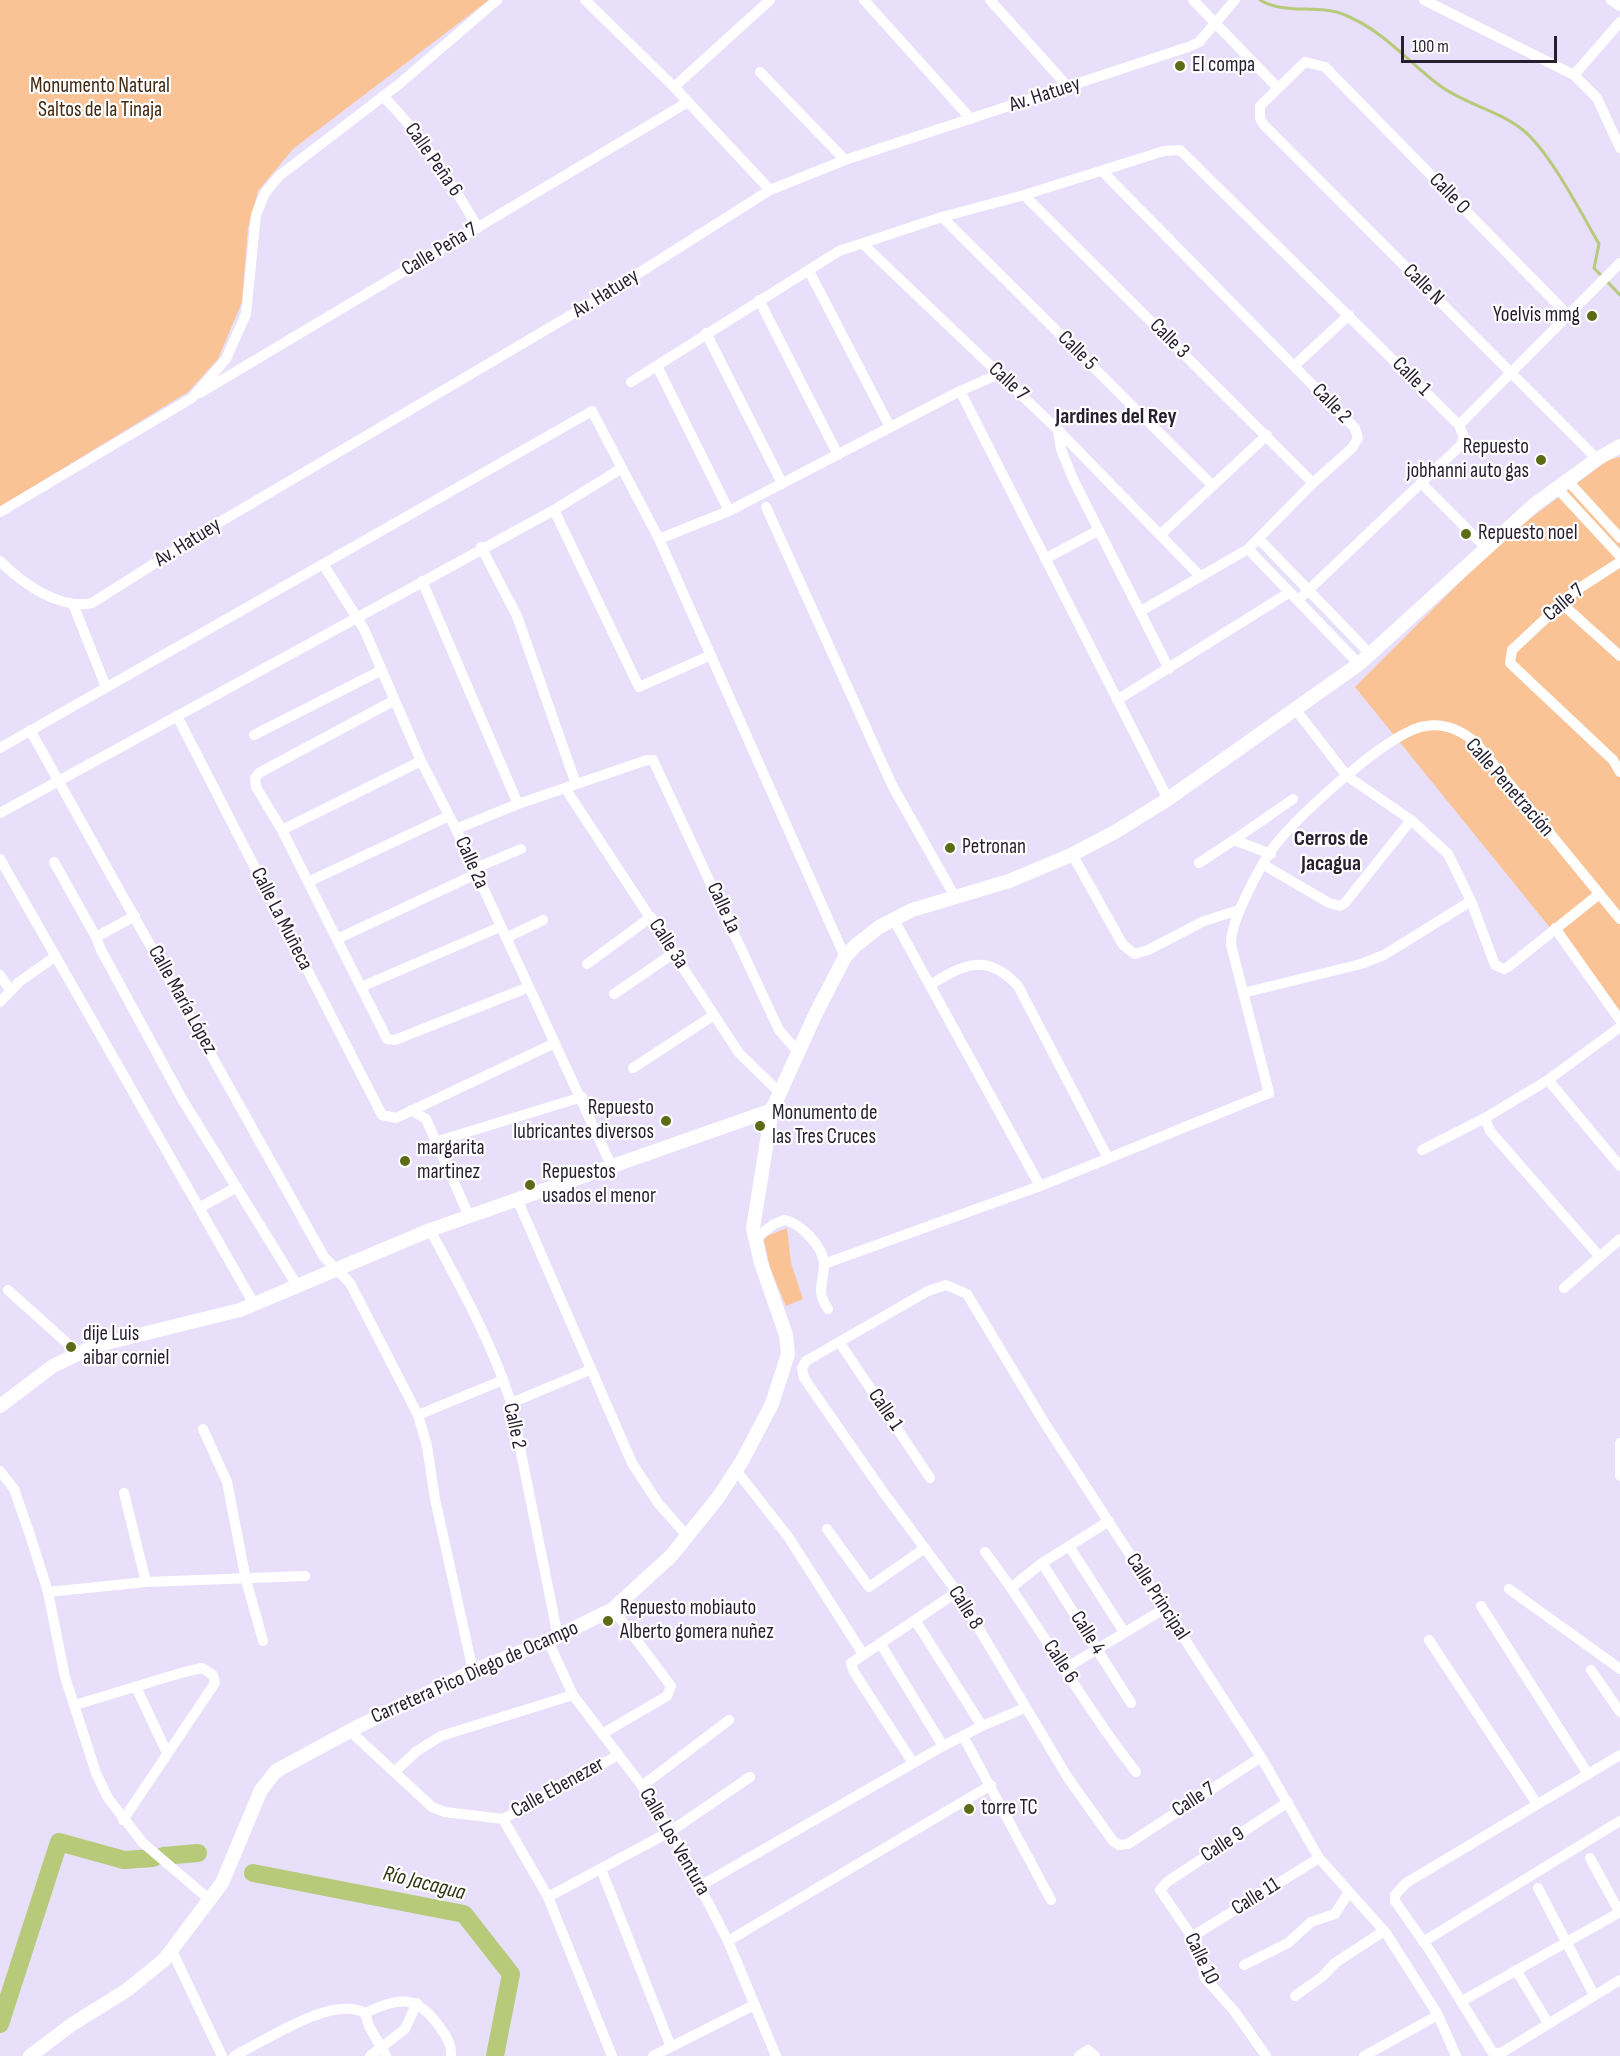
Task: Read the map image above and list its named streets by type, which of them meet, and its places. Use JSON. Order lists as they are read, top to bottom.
{
  "streets": {
    "street": [
      "Av. Hatuey",
      "Calle Peña 6",
      "Calle O",
      "Calle Peña 7",
      "Calle N",
      "Calle 3",
      "Calle 5",
      "Calle 1",
      "Calle 7",
      "Calle 2",
      "Calle Penetración",
      "Calle 2a",
      "Calle 1a",
      "Calle La Muñeca",
      "Calle 3a",
      "Calle María López",
      "Calle Principal",
      "Calle 8",
      "Calle 4",
      "Calle 6",
      "Carretera Pico Diego de Ocampo",
      "Calle Ebenezer",
      "Calle Los Ventura",
      "Calle 9",
      "Calle 11",
      "Calle 10"
    ]
  },
  "crossings": [
    ["Calle Peña 6", "Calle Peña 7"],
    ["Calle O", "Calle N"],
    ["Calle N", "Carretera Pico Diego de Ocampo"],
    ["Calle 3", "Calle 2"],
    ["Calle 1", "Calle 2"],
    ["Calle 1", "Calle Principal"],
    ["Calle 7", "Calle 2"],
    ["Calle 7", "Calle Principal"],
    ["Calle 7", "Calle 8"],
    ["Calle 2", "Carretera Pico Diego de Ocampo"],
    ["Calle 2", "Calle Los Ventura"],
    ["Calle 1a", "Calle 3a"],
    ["Calle 1a", "Carretera Pico Diego de Ocampo"],
    ["Calle 3a", "Carretera Pico Diego de Ocampo"],
    ["Calle María López", "Carretera Pico Diego de Ocampo"],
    ["Calle Principal", "Calle 8"],
    ["Calle Principal", "Calle 9"],
    ["Calle Principal", "Calle 11"],
    ["Carretera Pico Diego de Ocampo", "Calle Ebenezer"],
    ["Carretera Pico Diego de Ocampo", "Calle Los Ventura"],
    ["Calle Ebenezer", "Calle Los Ventura"],
    ["Calle 9", "Calle 10"],
    ["Calle 11", "Calle 10"]
  ],
  "districts": ["Jardines del Rey", "Cerros de Jacagua"],
  "water": ["Río Jacagua"],
  "parks": ["Monumento Natural Saltos de la Tinaja"],
  "places": [
    "El compa",
    "Yoelvis mmg",
    "Repuesto jobhanni auto gas",
    "Repuesto noel",
    "Petronan",
    "Repuesto lubricantes diversos",
    "Monumento de las Tres Cruces",
    "margarita martinez",
    "Repuestos usados el menor",
    "dije Luis aibar corniel",
    "Repuesto mobiauto Alberto gomera nuñez",
    "torre TC"
  ],
  "scale_bar": "100 m"
}
